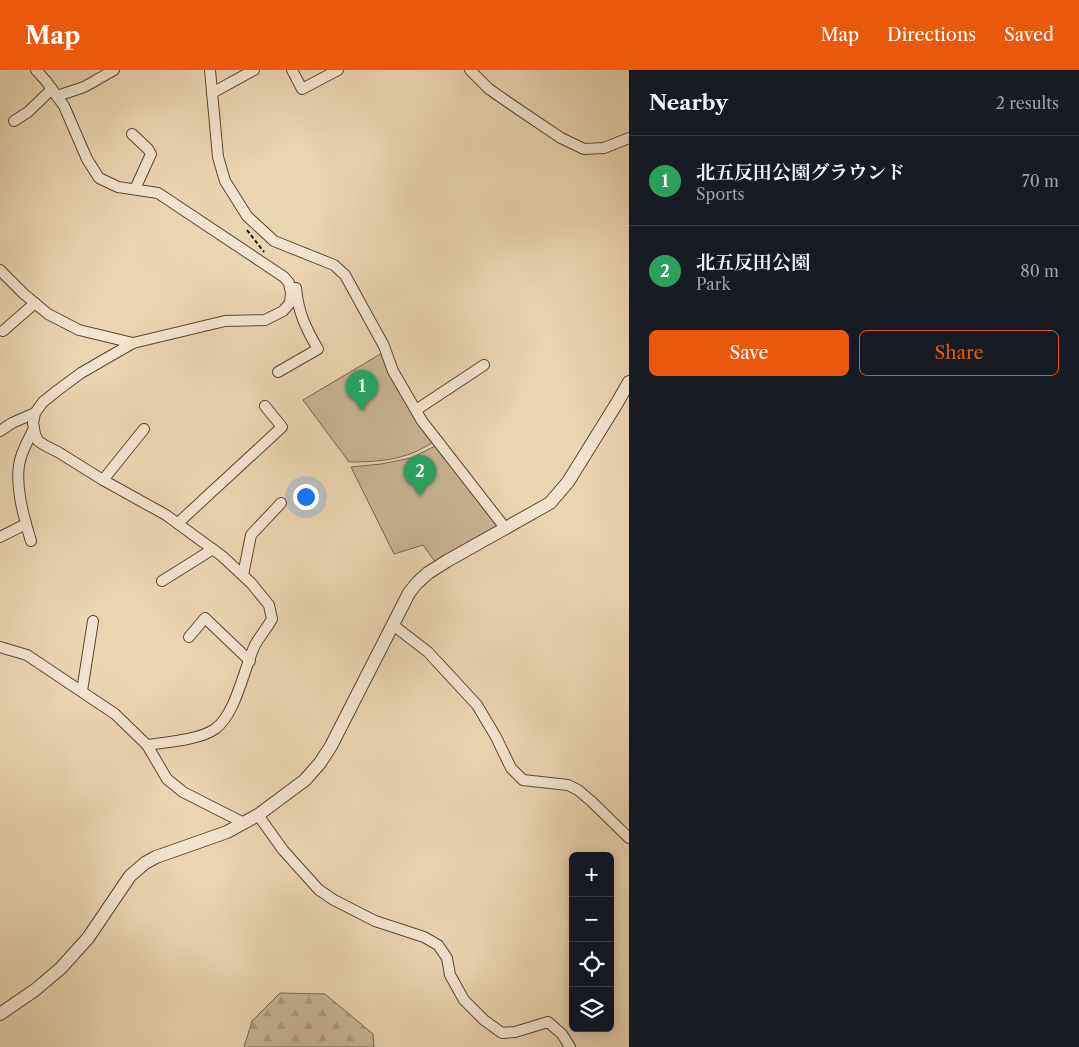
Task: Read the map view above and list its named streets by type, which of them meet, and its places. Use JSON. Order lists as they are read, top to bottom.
{
  "page": {
    "header": "Map",
    "nav": ["Map", "Directions", "Saved"],
    "heading": ["Nearby", "2 results"],
    "list": [
      {
        "mark": "1",
        "name": "北五反田公園グラウンド",
        "note": "Sports",
        "value": "70 m"
      },
      {
        "mark": "2",
        "name": "北五反田公園",
        "note": "Park",
        "value": "80 m"
      }
    ],
    "buttons": ["Save", "Share"],
    "pins": ["1", "2"],
    "map_buttons": ["+", "−"]
  }
}
